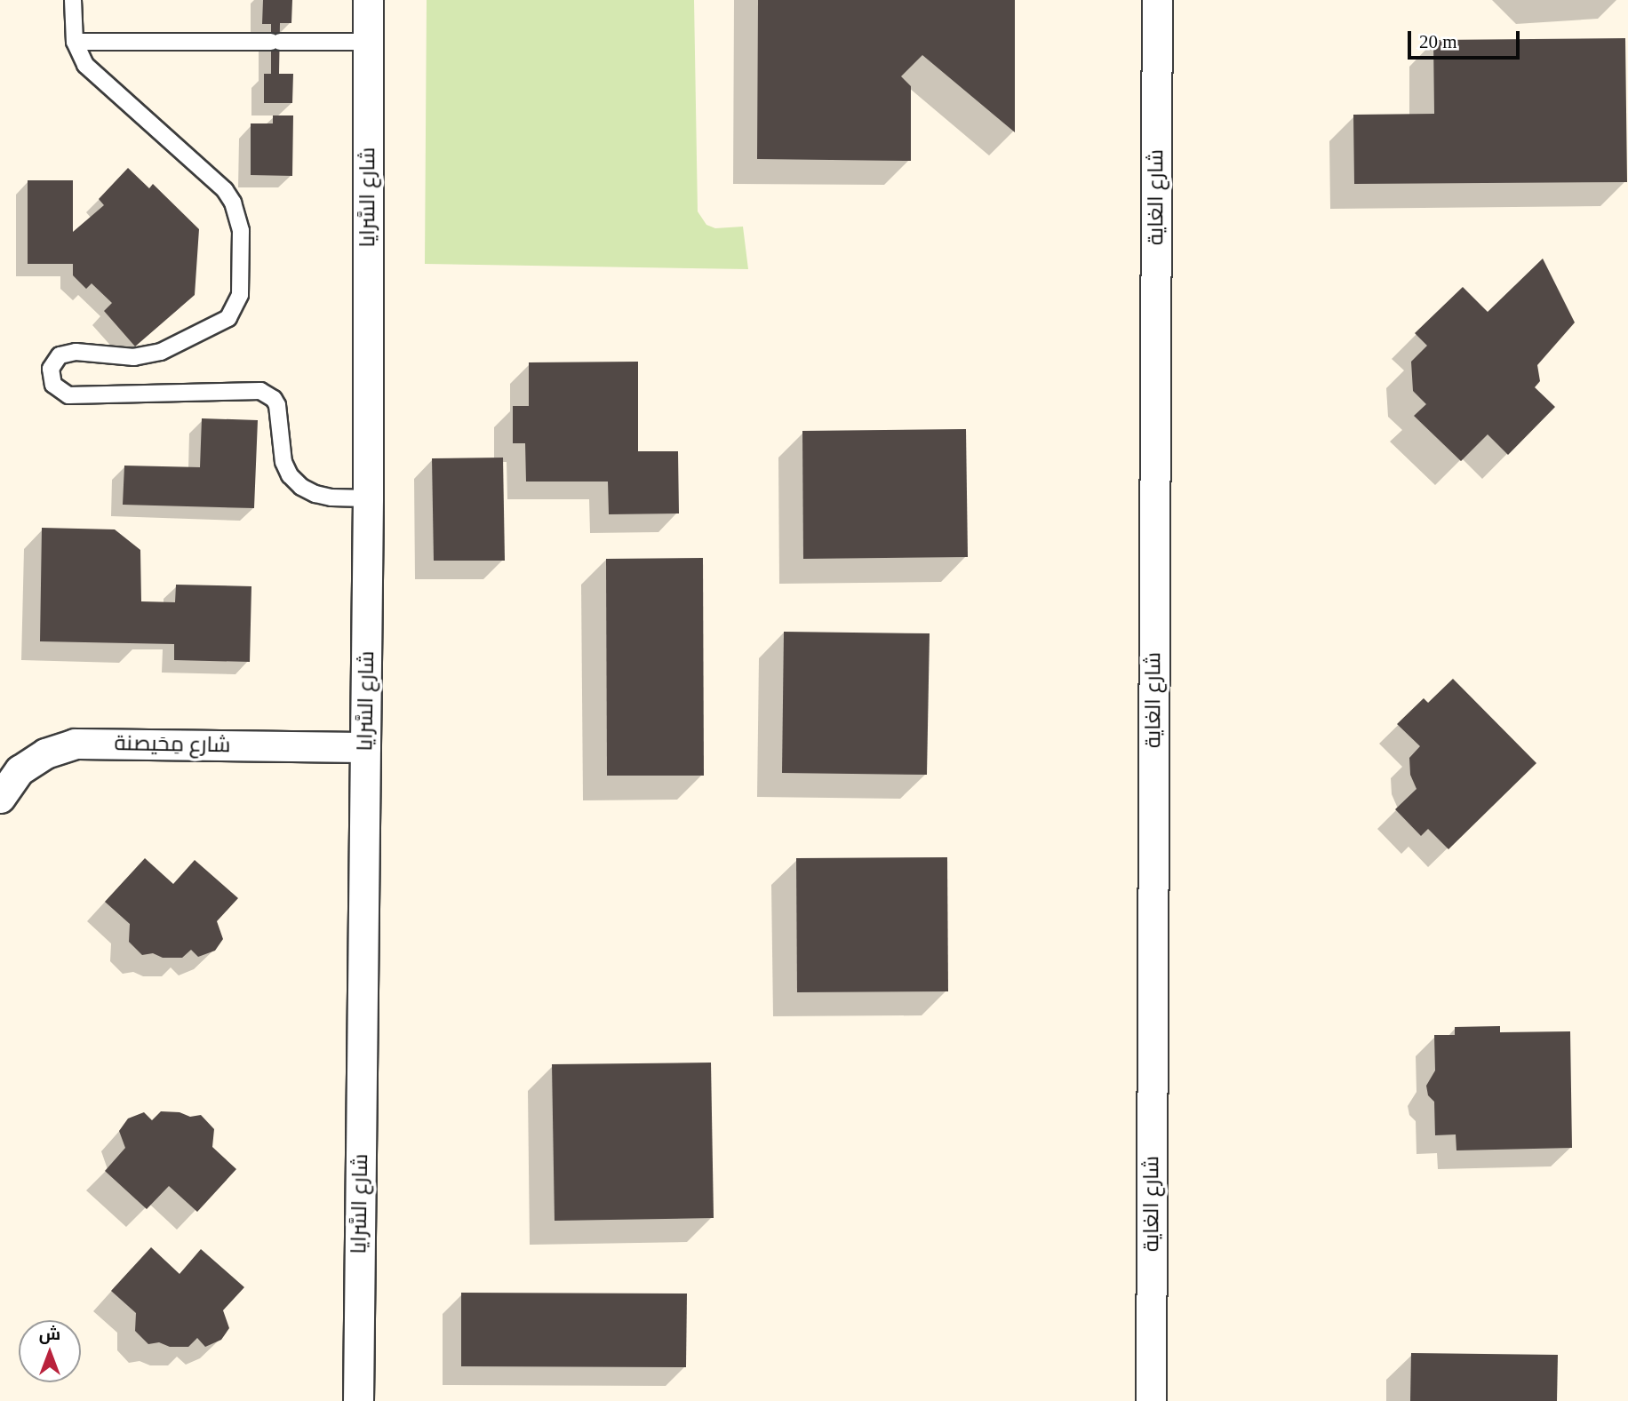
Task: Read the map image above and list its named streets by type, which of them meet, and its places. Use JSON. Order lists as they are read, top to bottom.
{
  "streets": {
    "street": ["شارع السَّرايا", "شارع الغاية", "شارع مِحَيصنة"]
  },
  "crossings": [
    ["شارع السَّرايا", "شارع مِحَيصنة"]
  ],
  "scale_bar": "20 m",
  "north": "top"
}
